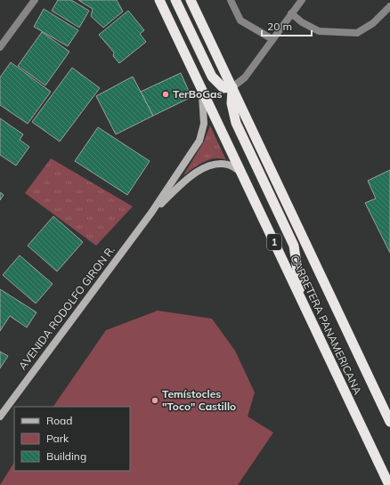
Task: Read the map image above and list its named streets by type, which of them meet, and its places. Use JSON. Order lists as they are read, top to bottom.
{
  "streets": {
    "highway": ["1", "CARRETERA PANAMERICANA"],
    "main road": ["AVENIDA RODOLFO GIRON R."]
  },
  "crossings": [
    ["AVENIDA RODOLFO GIRON R.", "CARRETERA PANAMERICANA"]
  ],
  "places": ["TerBoGas", "Temístocles \"Toco\" Castillo"],
  "legend": ["Road", "Park", "Building"],
  "scale_bar": "20 m"
}
